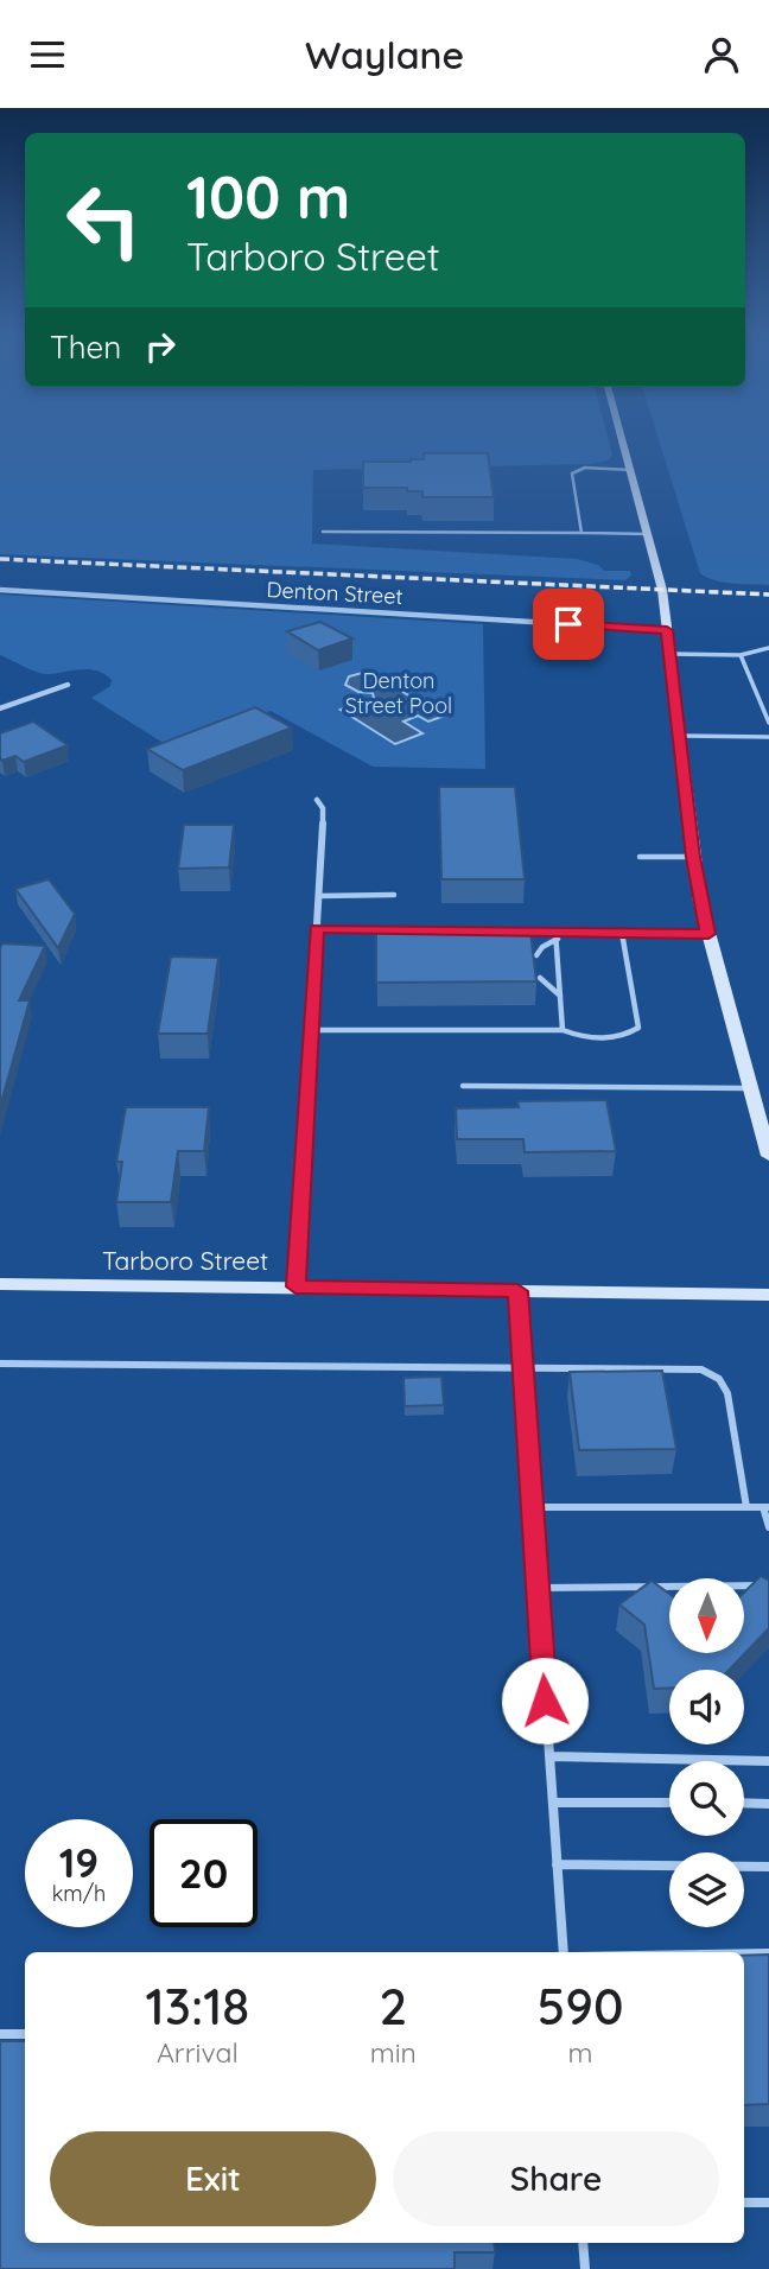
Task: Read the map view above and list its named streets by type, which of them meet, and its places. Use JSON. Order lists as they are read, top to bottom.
{
  "streets": {
    "main road": ["Tarboro Street"],
    "street": ["Denton Street"]
  },
  "parks": ["Denton Street Pool"],
  "north": "bottom",
  "page": {
    "header": "Waylane",
    "turn": ["100 m", "Tarboro Street"],
    "then": "Then",
    "speed": "19 km/h",
    "limit": "20",
    "eta": [
      "13:18",
      "Arrival",
      "2",
      "min",
      "590",
      "m"
    ],
    "buttons": ["Exit", "Share"]
  }
}
